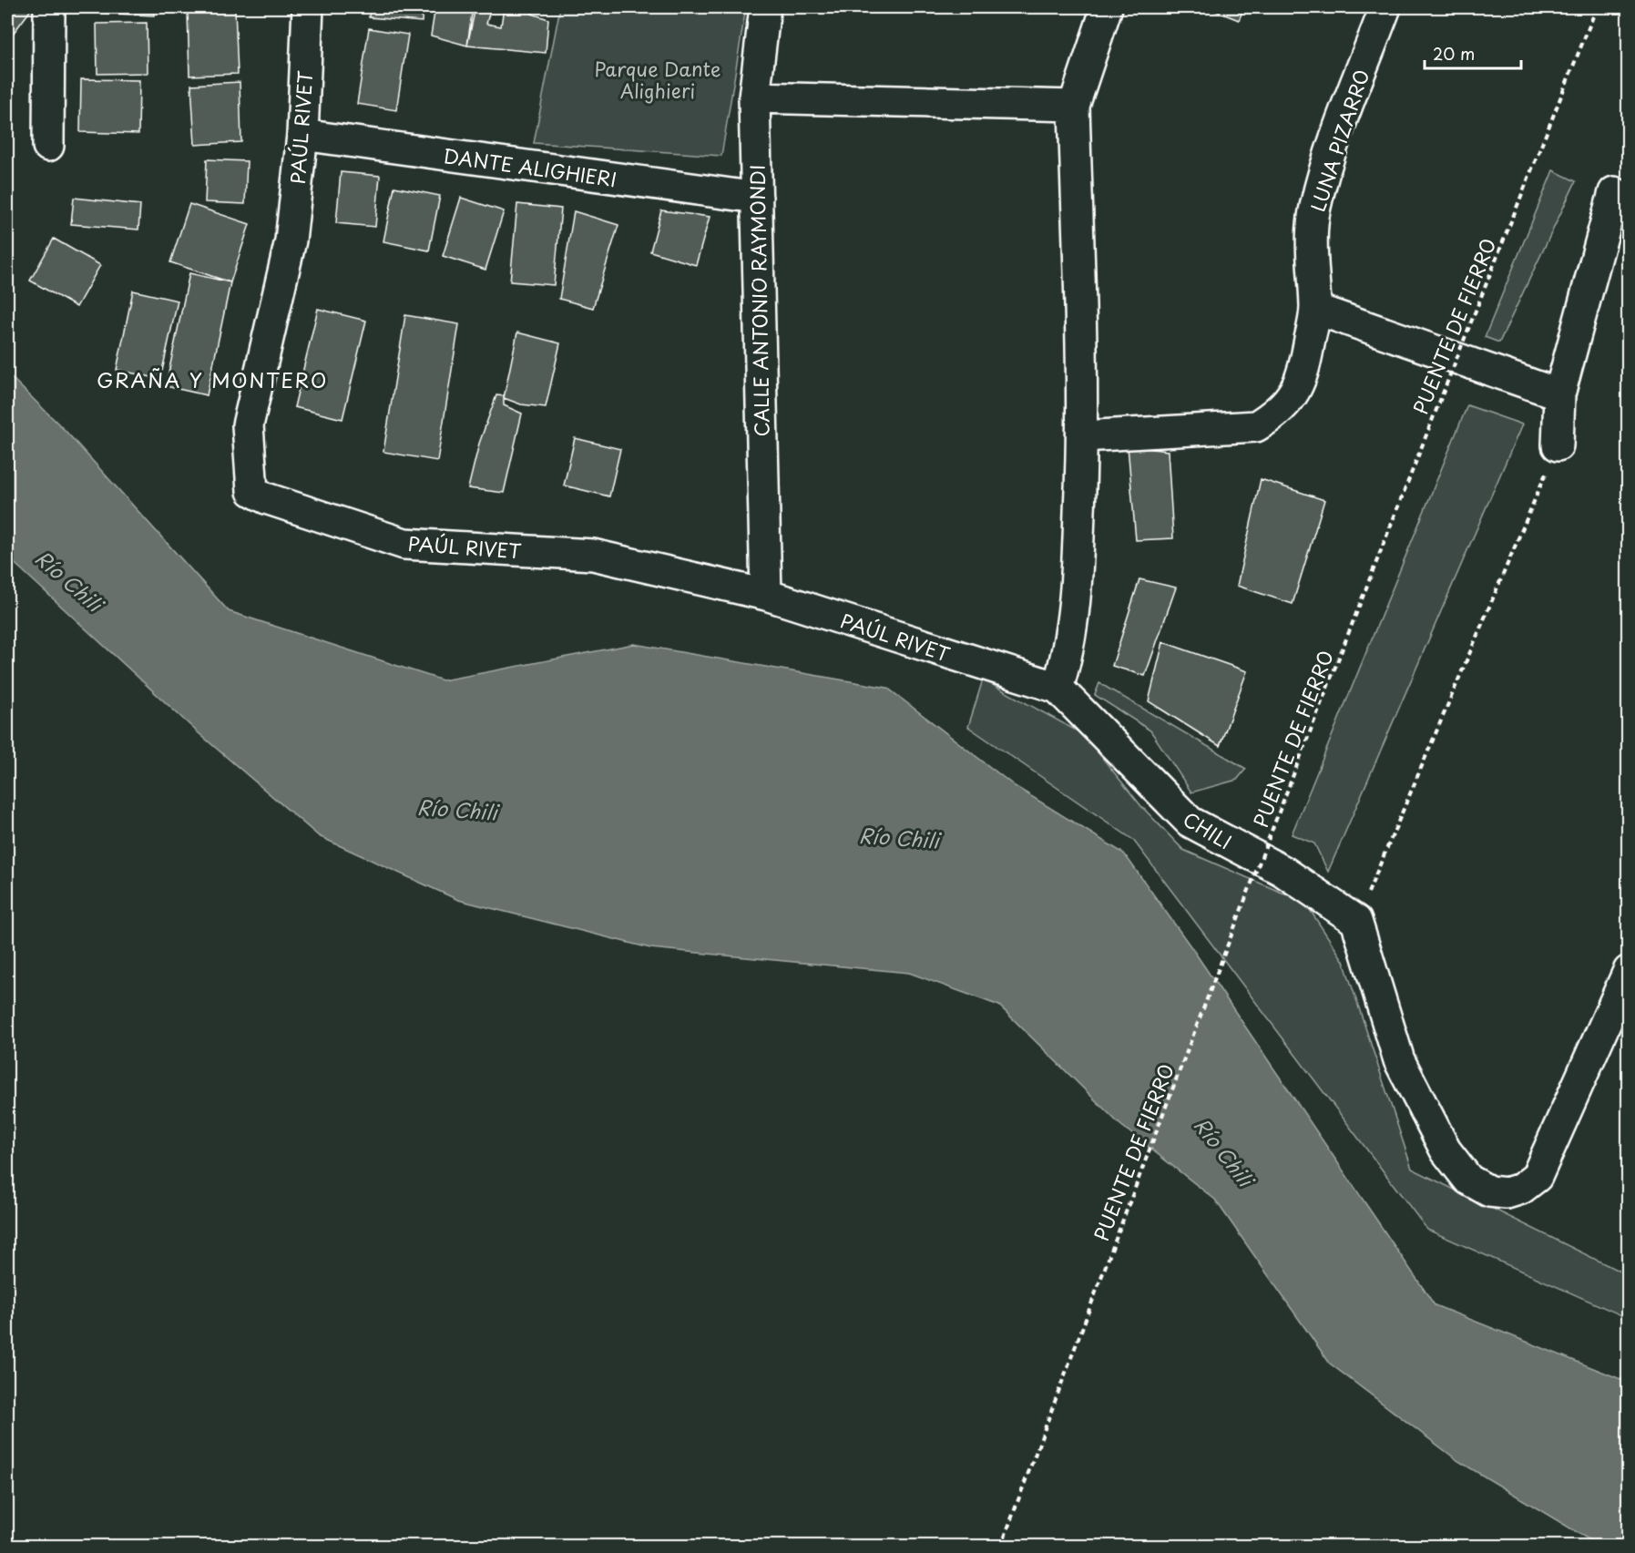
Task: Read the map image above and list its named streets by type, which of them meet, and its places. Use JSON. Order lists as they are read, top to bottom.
{
  "streets": {
    "street": [
      "PAÚL RIVET",
      "LUNA PIZARRO",
      "DANTE ALIGHIERI",
      "CALLE ANTONIO RAYMONDI",
      "CHILI"
    ],
    "path": ["PUENTE DE FIERRO"]
  },
  "crossings": [
    ["PAÚL RIVET", "DANTE ALIGHIERI"],
    ["PAÚL RIVET", "CALLE ANTONIO RAYMONDI"],
    ["PAÚL RIVET", "CHILI"],
    ["DANTE ALIGHIERI", "CALLE ANTONIO RAYMONDI"]
  ],
  "districts": ["GRAÑA Y MONTERO"],
  "water": ["Río Chili"],
  "parks": ["Parque Dante Alighieri"],
  "scale_bar": "20 m"
}
